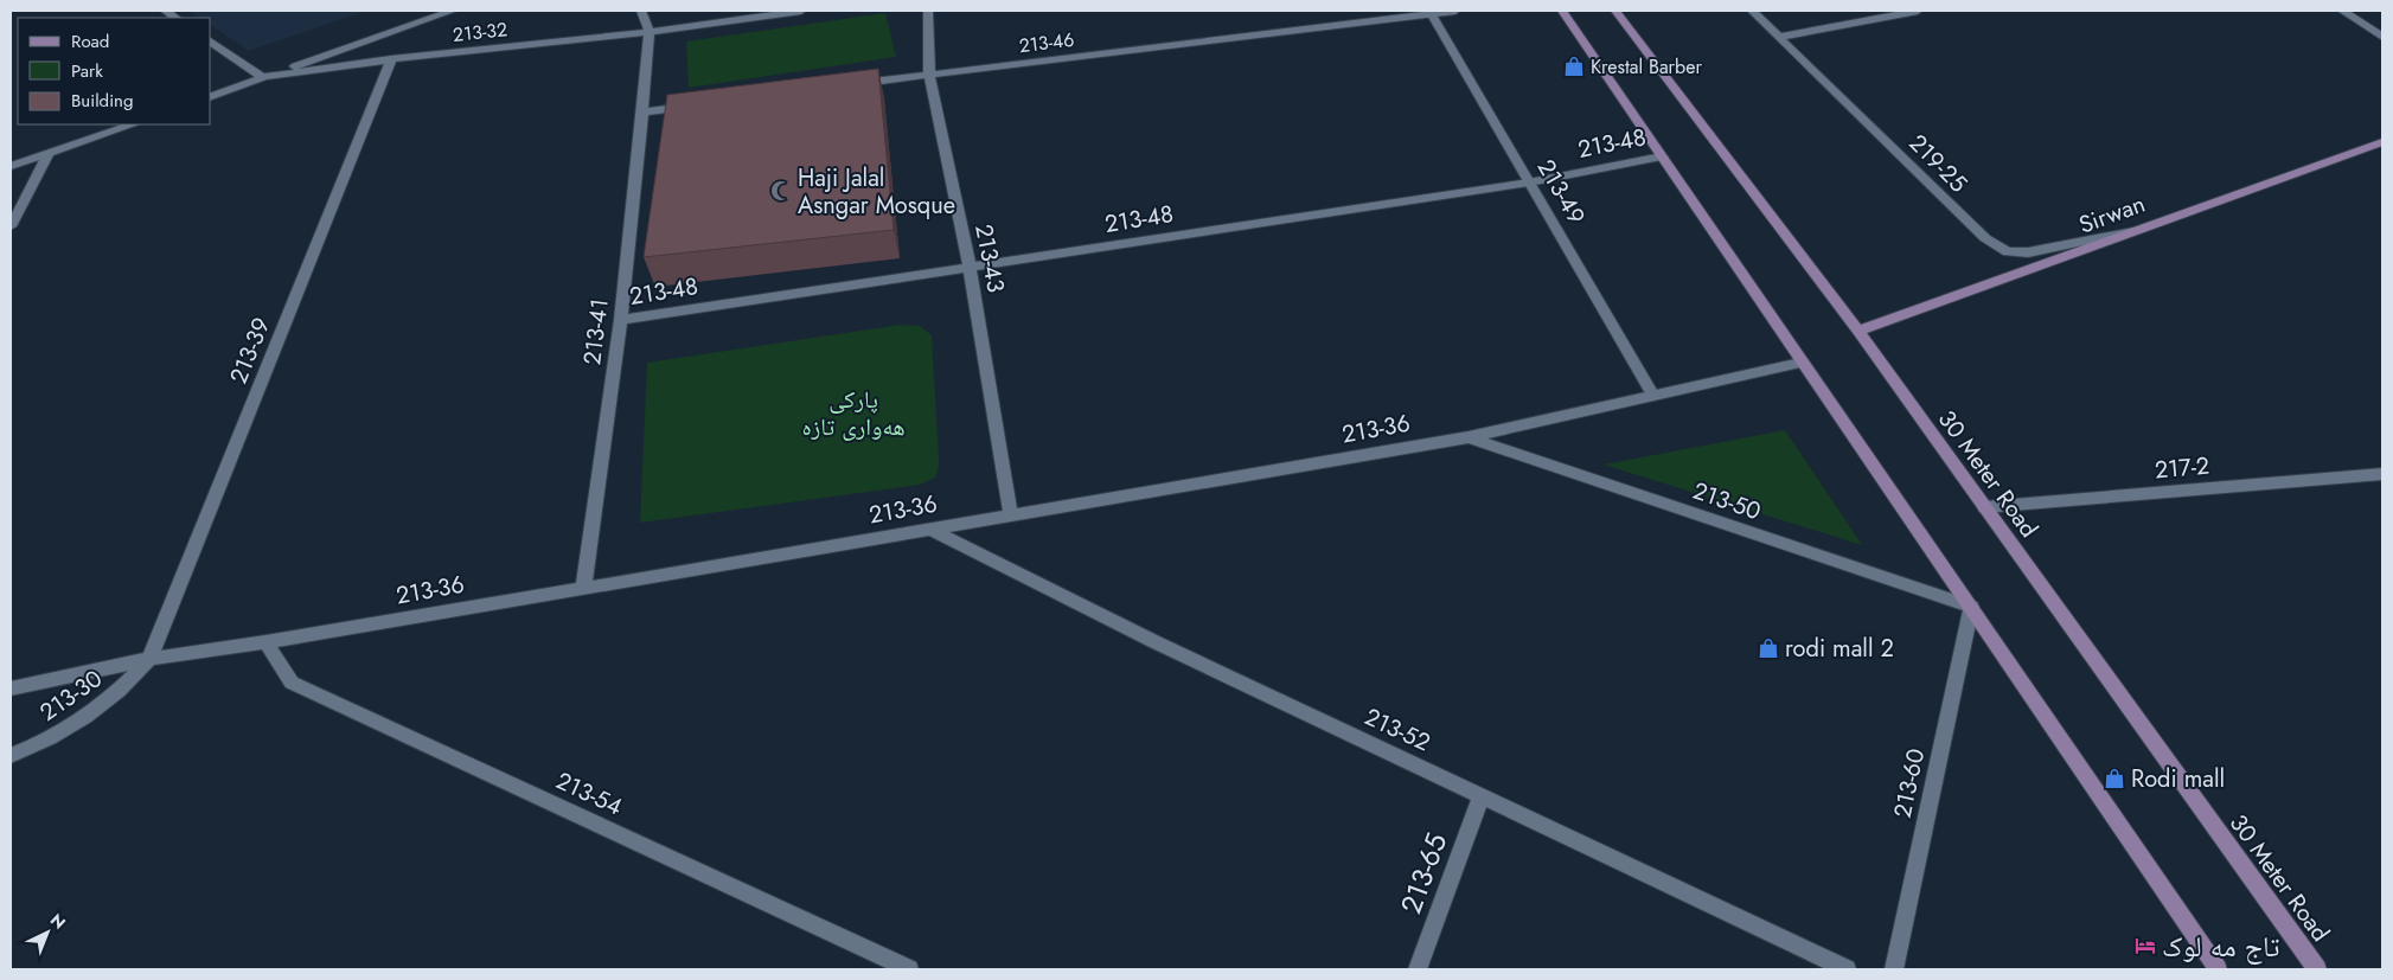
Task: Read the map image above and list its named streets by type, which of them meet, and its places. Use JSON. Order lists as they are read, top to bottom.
{
  "streets": {
    "main road": ["Sirwan", "30 Meter Road"],
    "street": [
      "213-32",
      "213-46",
      "213-48",
      "219-25",
      "213-49",
      "213-43",
      "213-41",
      "213-39",
      "213-36",
      "217-2",
      "213-50",
      "213-30",
      "213-52",
      "213-60",
      "213-54",
      "213-65"
    ]
  },
  "crossings": [
    ["213-32", "213-41"],
    ["213-32", "213-39"],
    ["213-46", "213-49"],
    ["213-46", "213-43"],
    ["213-48", "213-49"],
    ["213-48", "213-43"],
    ["213-48", "213-41"],
    ["219-25", "Sirwan"],
    ["213-49", "213-36"],
    ["Sirwan", "30 Meter Road"],
    ["213-43", "213-36"],
    ["213-41", "213-36"],
    ["213-39", "213-36"],
    ["213-39", "213-30"],
    ["213-36", "213-50"],
    ["213-36", "213-30"],
    ["213-36", "213-52"],
    ["213-36", "213-54"],
    ["217-2", "30 Meter Road"],
    ["213-50", "213-60"],
    ["213-52", "213-65"]
  ],
  "parks": ["پارکی هەواری تازە"],
  "places": {
    "shop": ["Krestal Barber", "rodi mall 2", "Rodi mall"],
    "mosque": ["Haji Jalal Asngar Mosque"],
    "hotel": ["تاج مه لوک"]
  },
  "legend": ["Road", "Park", "Building"],
  "north": "top right"
}
